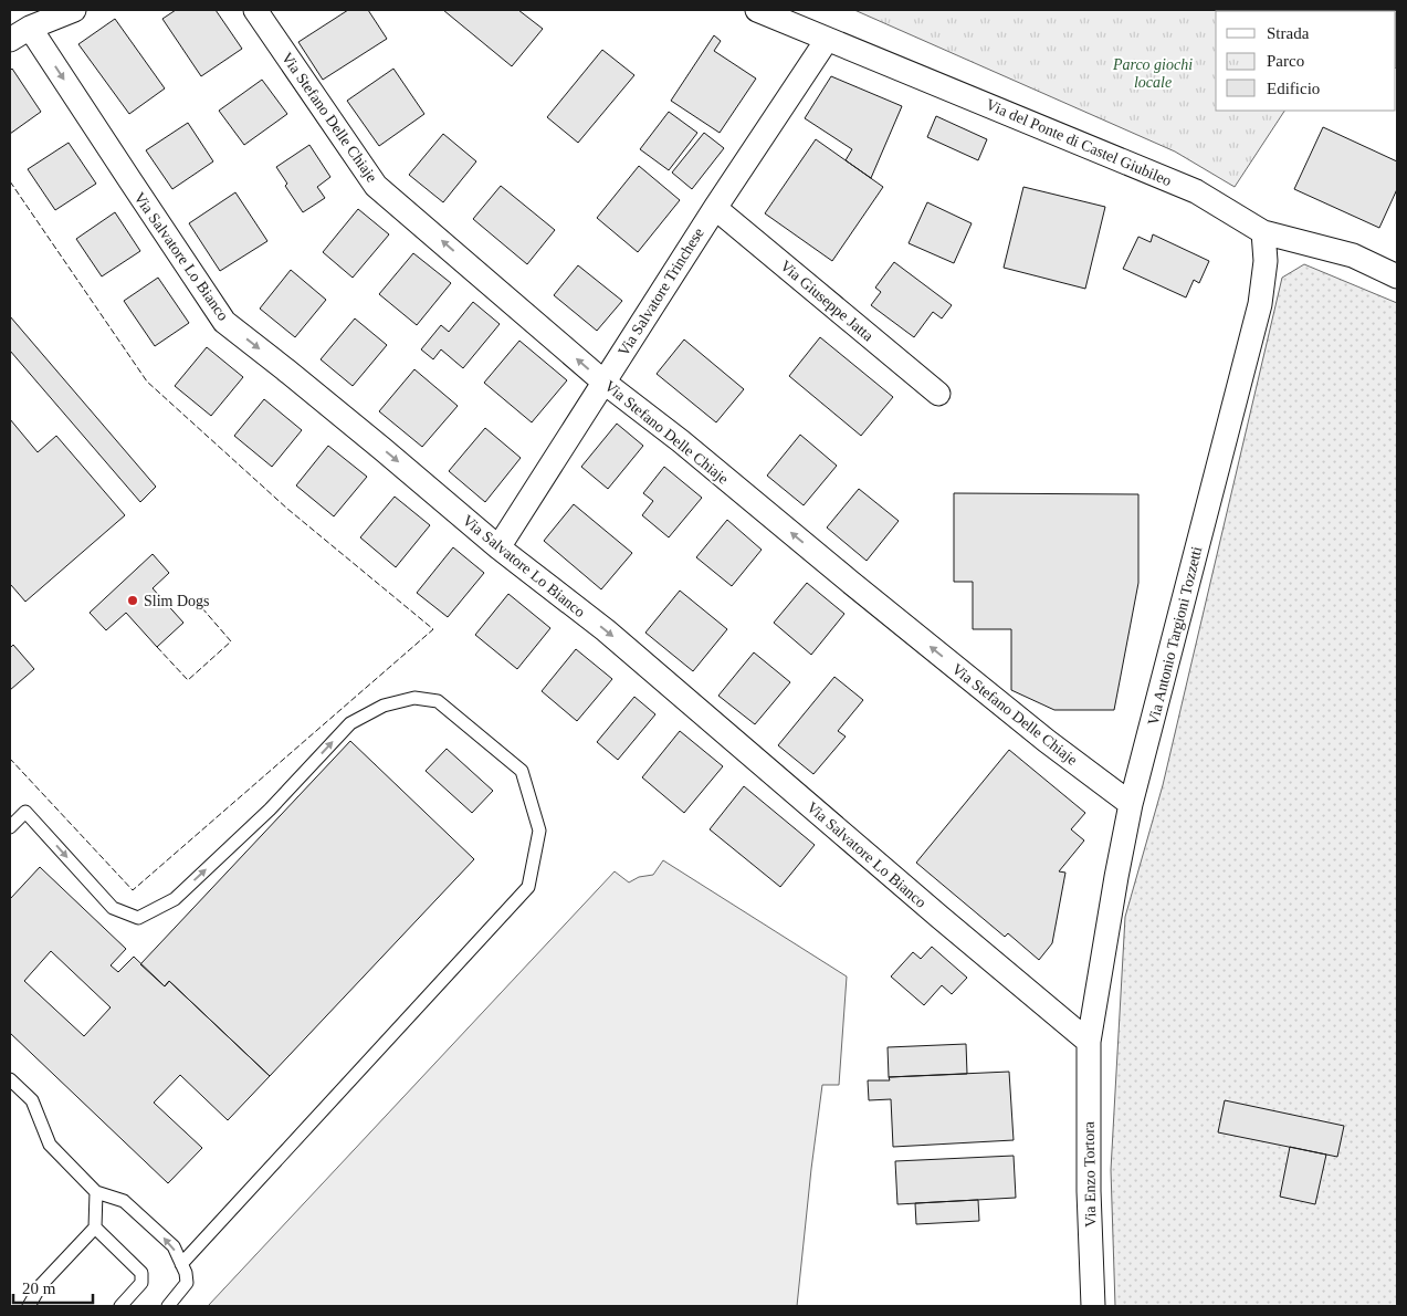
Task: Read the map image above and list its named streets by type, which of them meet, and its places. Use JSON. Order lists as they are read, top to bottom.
{
  "streets": {
    "street": [
      "Via Stefano Delle Chiaje",
      "Via del Ponte di Castel Giubileo",
      "Via Salvatore Lo Bianco",
      "Via Salvatore Trinchese",
      "Via Giuseppe Jatta",
      "Via Antonio Targioni Tozzetti",
      "Via Enzo Tortora"
    ]
  },
  "crossings": [
    ["Via Stefano Delle Chiaje", "Via Salvatore Trinchese"],
    ["Via Stefano Delle Chiaje", "Via Antonio Targioni Tozzetti"],
    ["Via del Ponte di Castel Giubileo", "Via Salvatore Trinchese"],
    ["Via del Ponte di Castel Giubileo", "Via Antonio Targioni Tozzetti"],
    ["Via Salvatore Lo Bianco", "Via Salvatore Trinchese"],
    ["Via Salvatore Lo Bianco", "Via Antonio Targioni Tozzetti"],
    ["Via Salvatore Lo Bianco", "Via Enzo Tortora"],
    ["Via Salvatore Trinchese", "Via Giuseppe Jatta"],
    ["Via Antonio Targioni Tozzetti", "Via Enzo Tortora"]
  ],
  "one_way": ["Via Stefano Delle Chiaje", "Via Salvatore Lo Bianco"],
  "parks": ["Parco giochi locale"],
  "places": ["Slim Dogs"],
  "legend": ["Strada", "Parco", "Edificio"],
  "scale_bar": "20 m"
}
